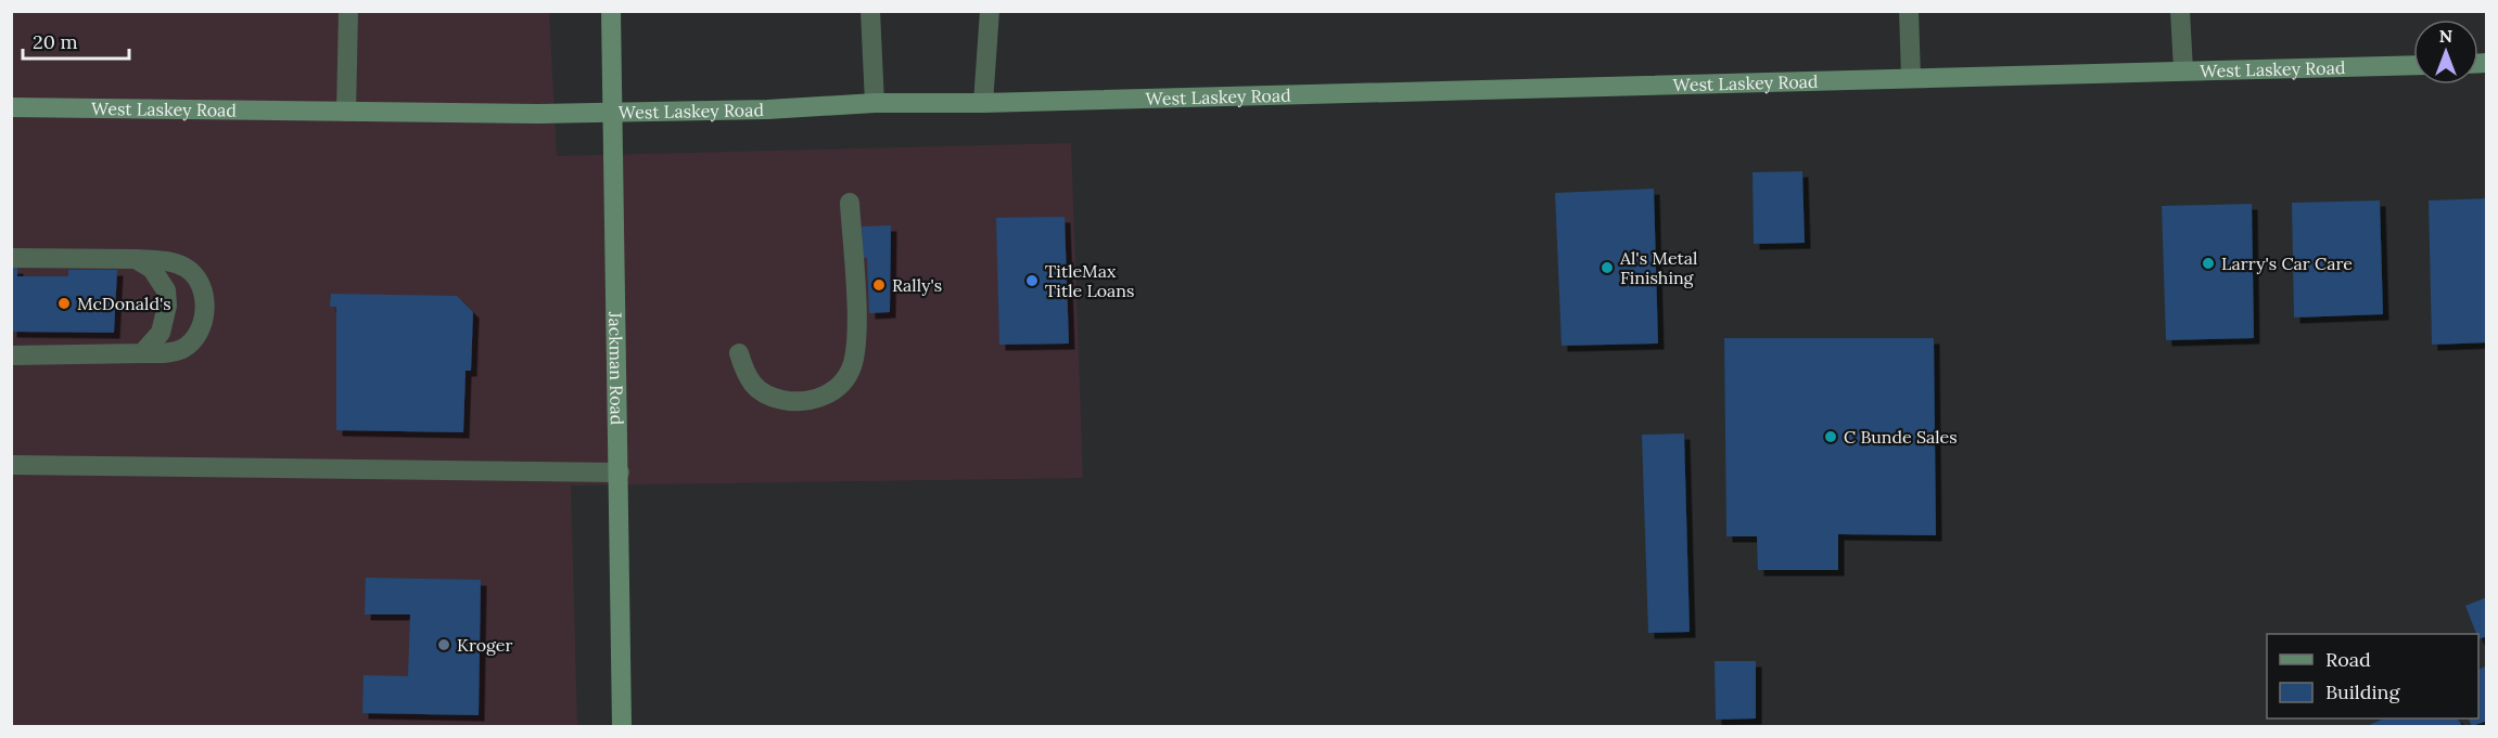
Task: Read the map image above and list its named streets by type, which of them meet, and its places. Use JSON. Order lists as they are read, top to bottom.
{
  "streets": {
    "main road": ["West Laskey Road", "Jackman Road"]
  },
  "crossings": [
    ["West Laskey Road", "Jackman Road"]
  ],
  "places": [
    "Larry's Car Care",
    "Al's Metal Finishing",
    "TitleMax Title Loans",
    "Rally's",
    "McDonald's",
    "C Bunde Sales",
    "Kroger"
  ],
  "legend": ["Road", "Building"],
  "scale_bar": "20 m",
  "north": "top"
}
